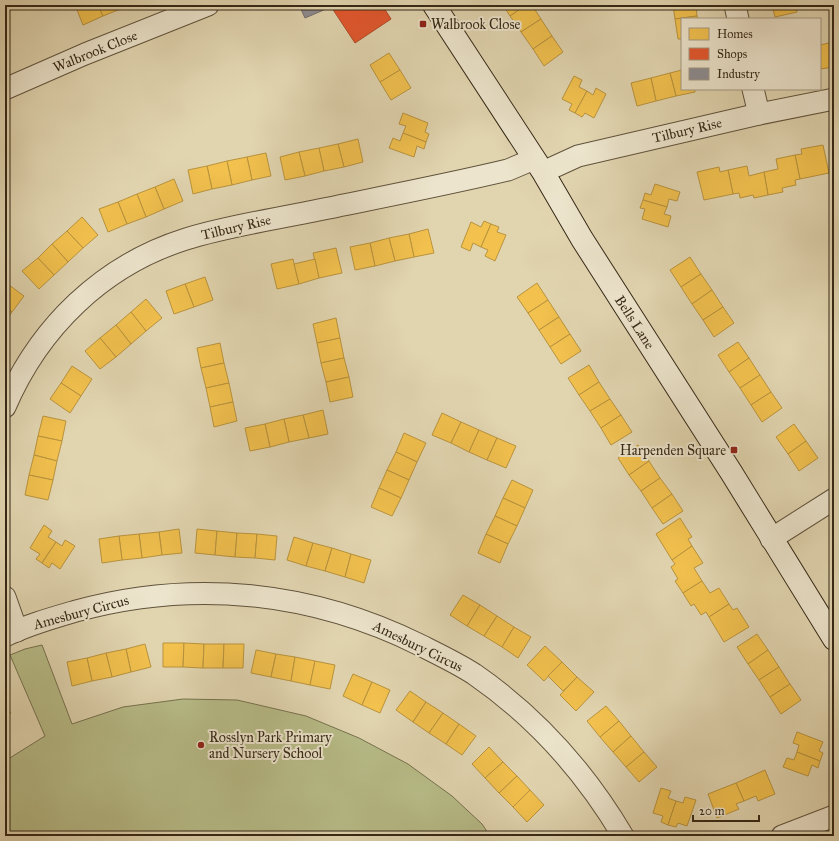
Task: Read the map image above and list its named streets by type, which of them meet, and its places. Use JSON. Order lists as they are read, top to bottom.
{
  "streets": {
    "main road": ["Bells Lane"],
    "street": ["Walbrook Close", "Tilbury Rise", "Amesbury Circus"]
  },
  "crossings": [
    ["Tilbury Rise", "Bells Lane"]
  ],
  "places": {
    "transit": ["Walbrook Close", "Harpenden Square"],
    "other": ["Rosslyn Park Primary and Nursery School"]
  },
  "legend": ["Homes", "Shops", "Industry"],
  "scale_bar": "20 m"
}
